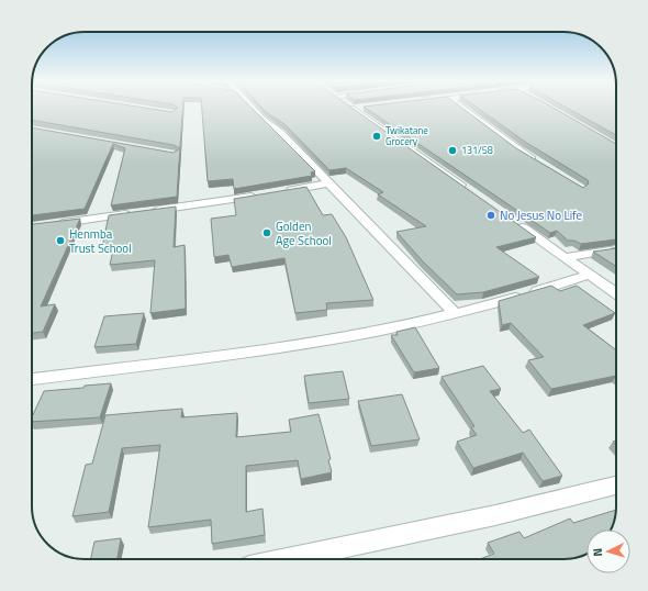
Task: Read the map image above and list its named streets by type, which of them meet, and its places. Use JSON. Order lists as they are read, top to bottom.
{
  "places": [
    "Twikatane Grocery",
    "131/58",
    "No Jesus No Life",
    "Golden Age School",
    "Henmba Trust School"
  ],
  "north": "left"
}
